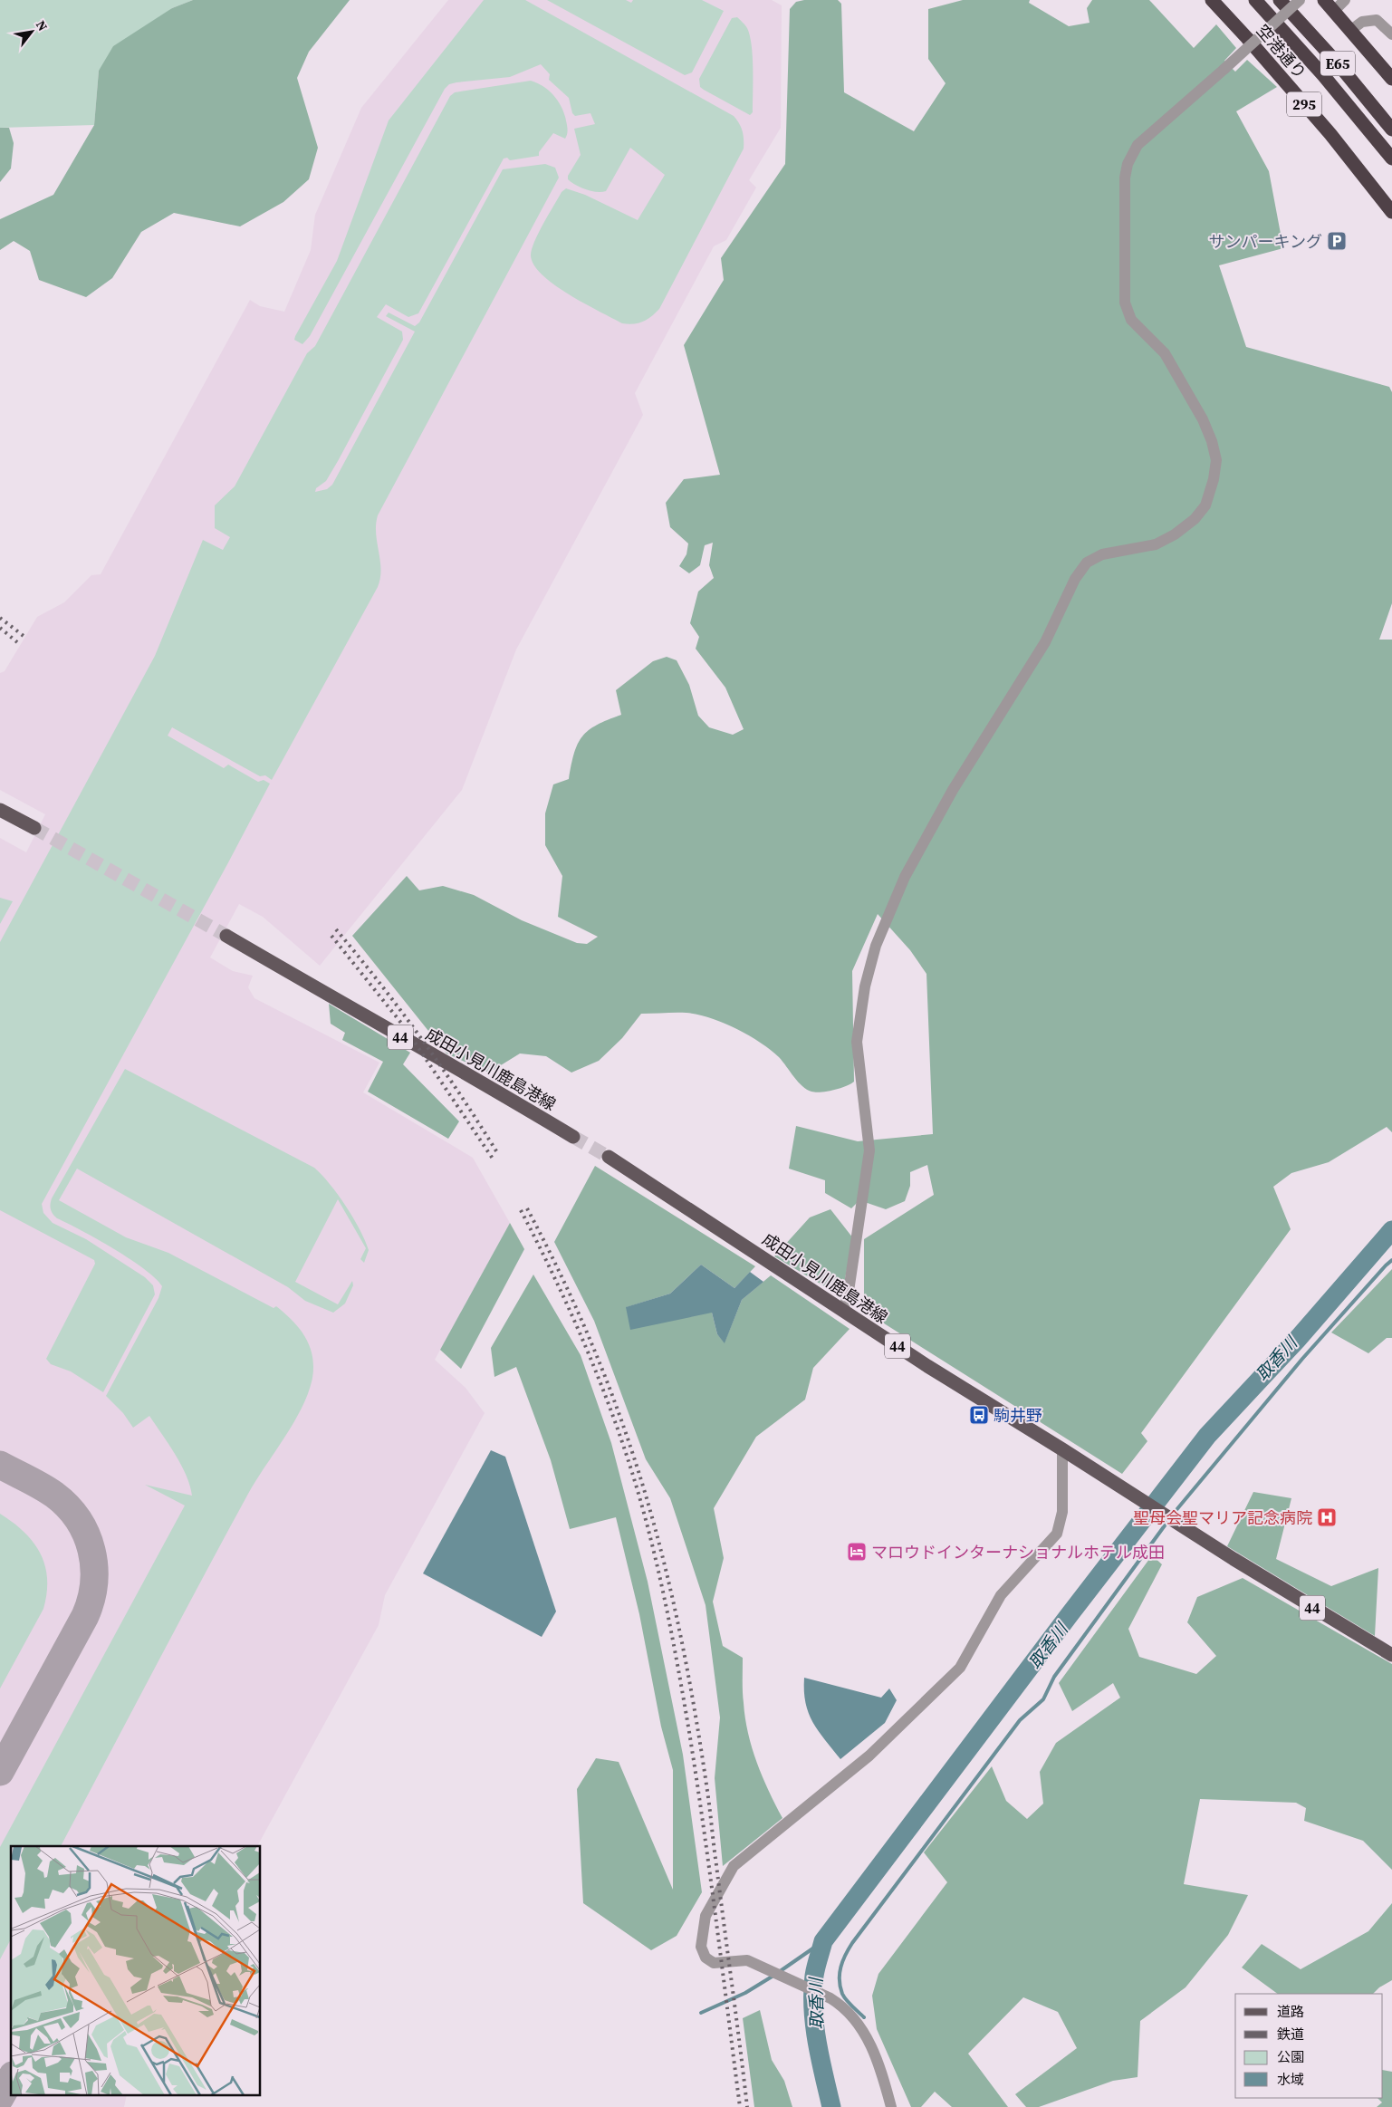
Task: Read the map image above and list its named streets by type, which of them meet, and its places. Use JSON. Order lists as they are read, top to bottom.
{
  "streets": {
    "highway": ["空港通り", "E65", "295"],
    "main road": ["44", "成田小見川鹿島港線"]
  },
  "water": ["取香川"],
  "places": {
    "parking": ["サンパーキング"],
    "bus stop": ["駒井野"],
    "hospital": ["聖母会聖マリア記念病院"],
    "hotel": ["マロウドインターナショナルホテル成田"]
  },
  "legend": [
    "道路",
    "鉄道",
    "公園",
    "水域"
  ],
  "north": "top right"
}
